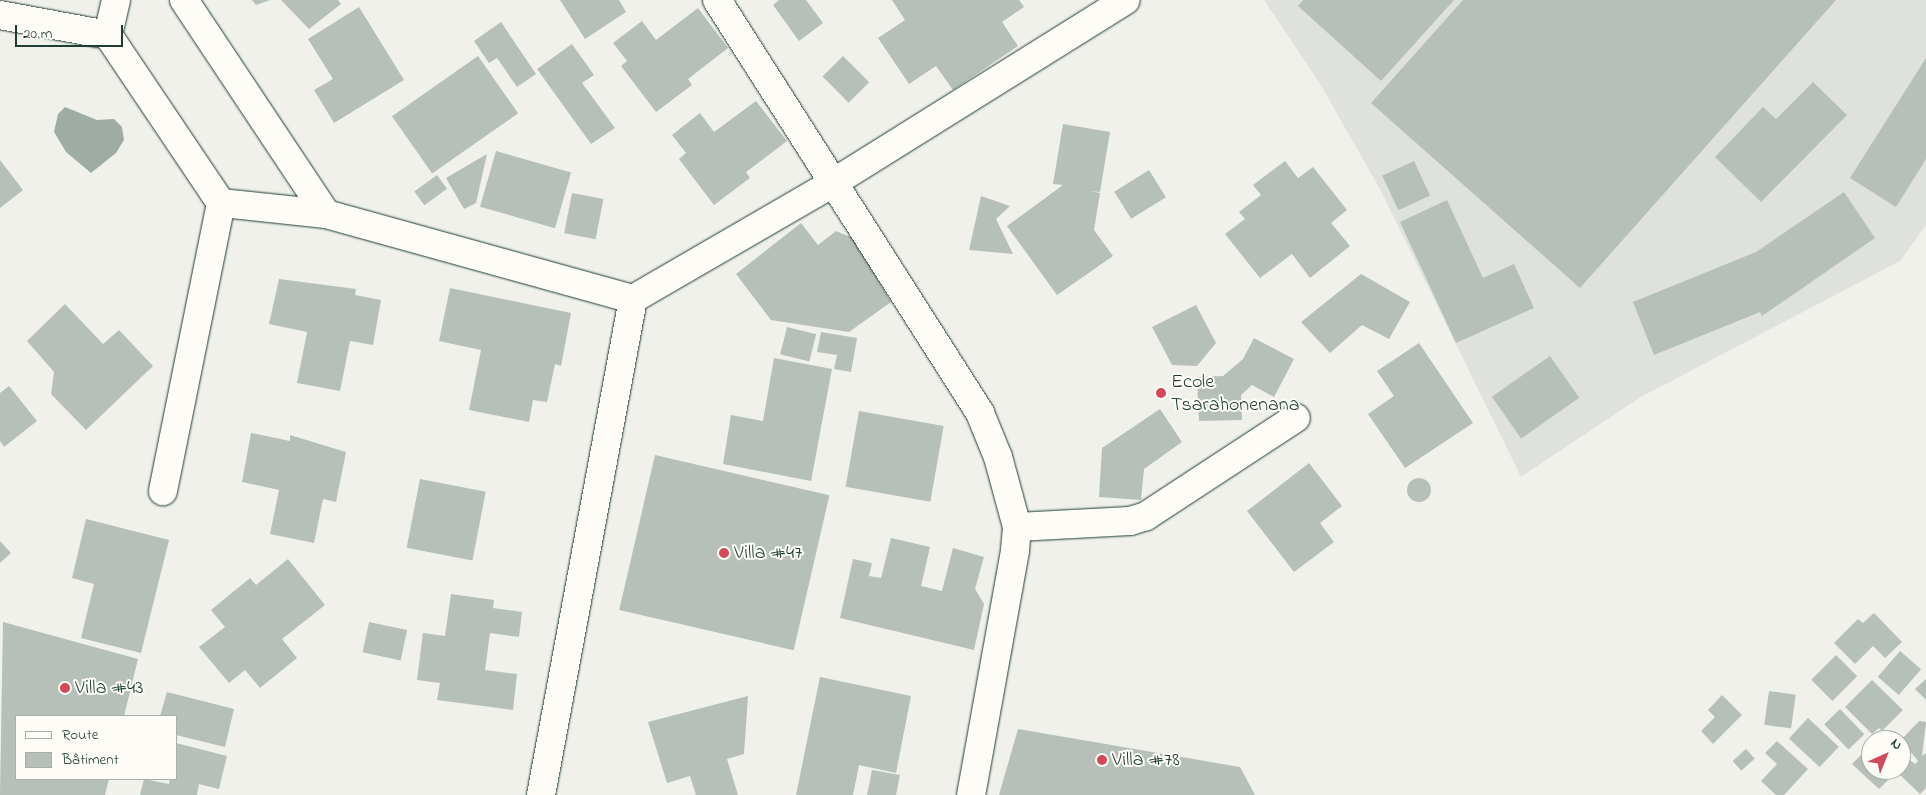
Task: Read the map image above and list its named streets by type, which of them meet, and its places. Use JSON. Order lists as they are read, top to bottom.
{
  "places": [
    "Ecole Tsarahonenana",
    "Villa #47",
    "Villa #43",
    "Villa #78"
  ],
  "legend": ["Route", "Bâtiment"],
  "scale_bar": "20 m",
  "north": "top right"
}
